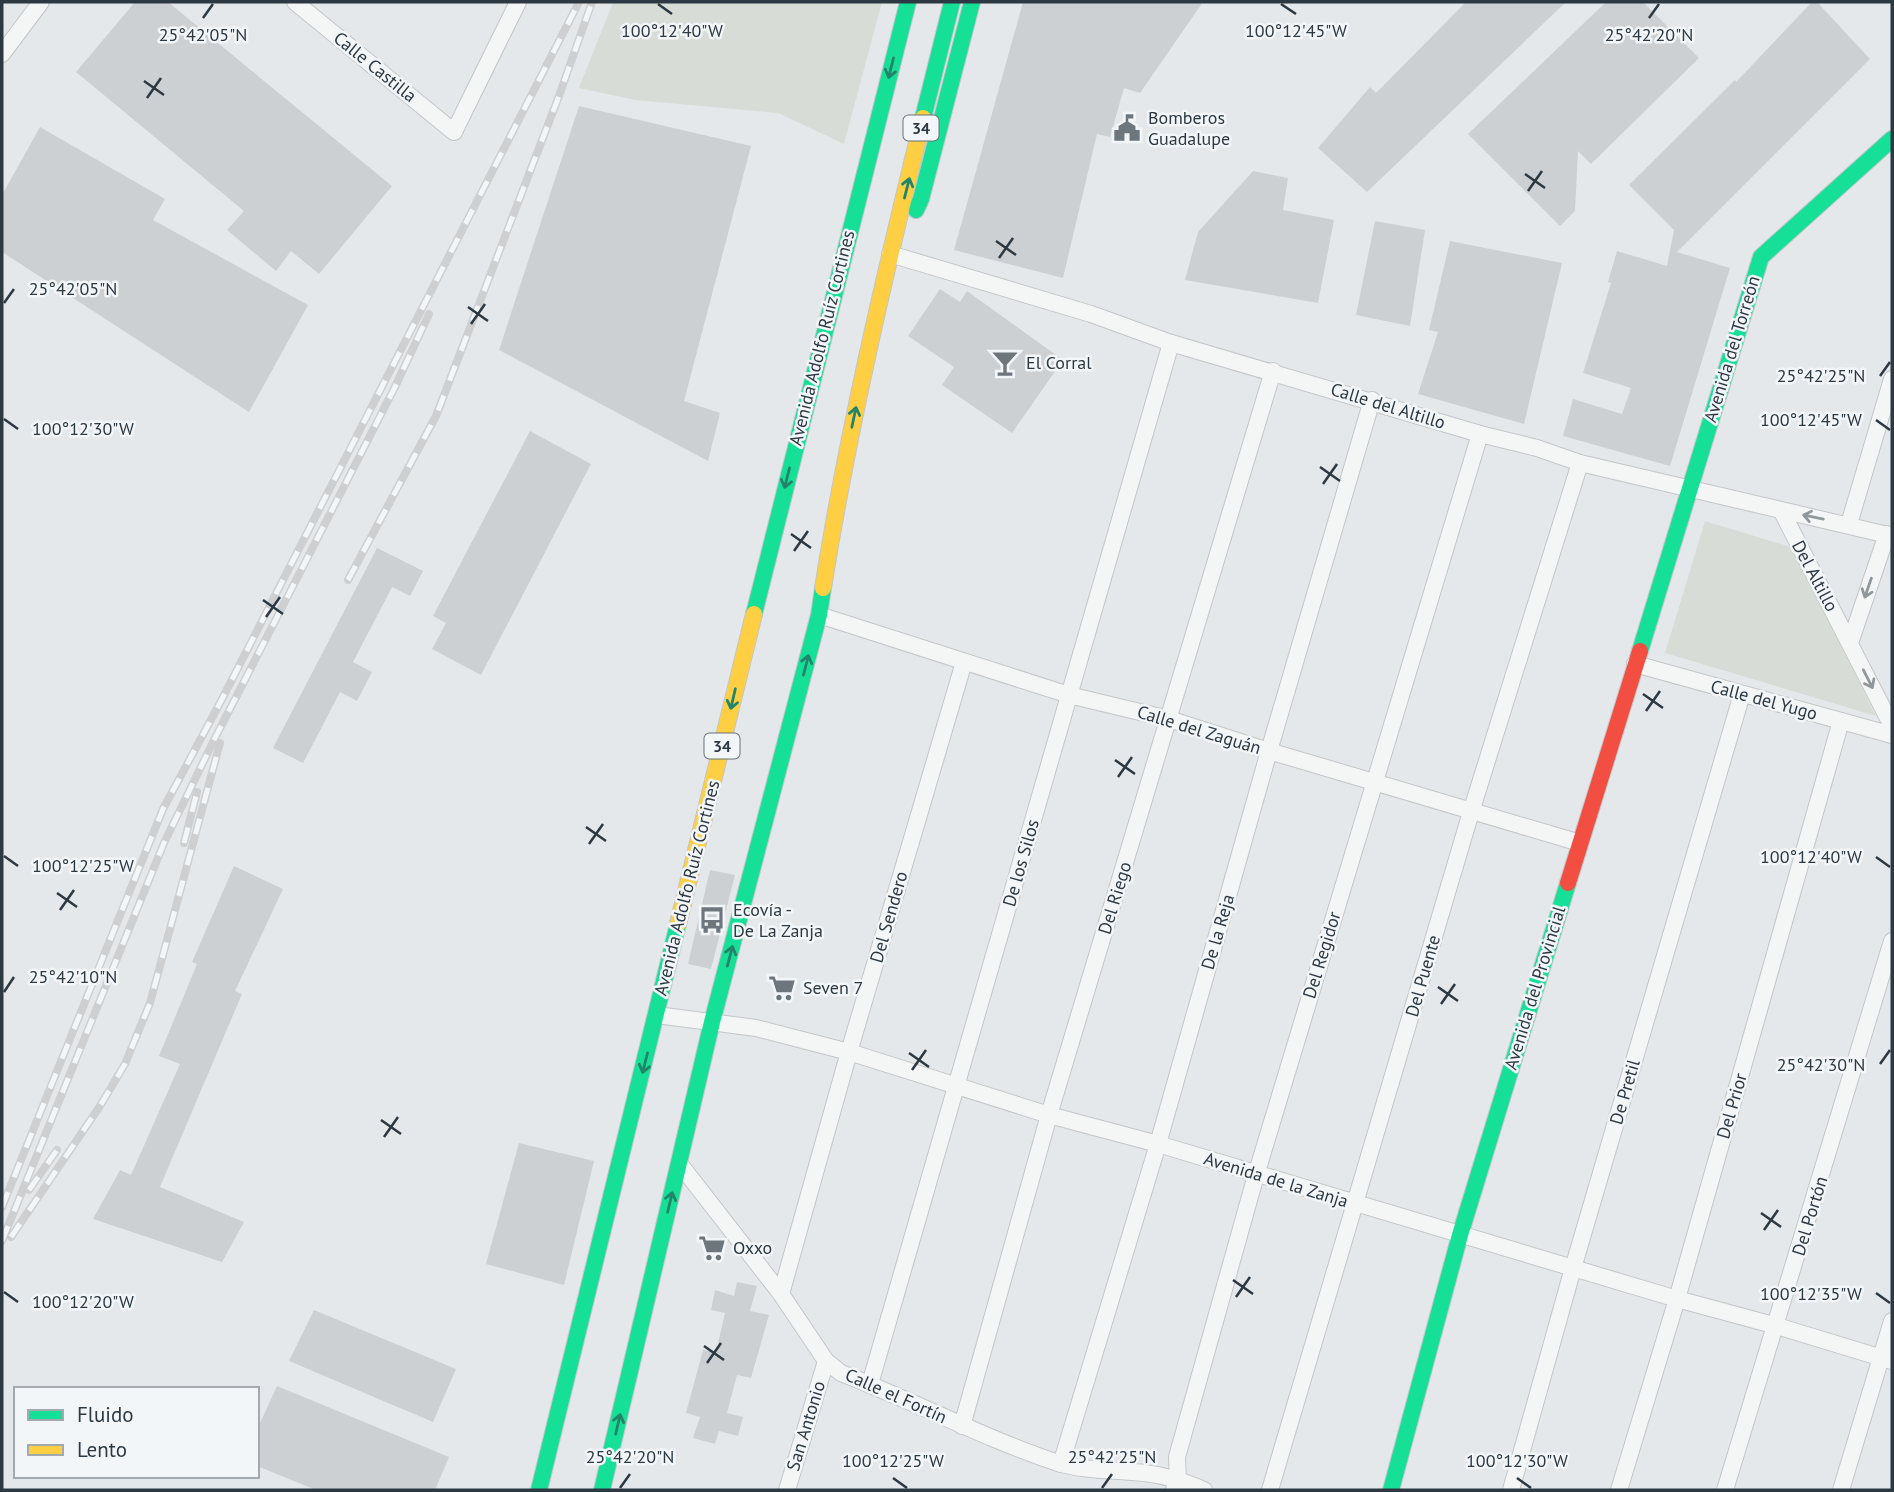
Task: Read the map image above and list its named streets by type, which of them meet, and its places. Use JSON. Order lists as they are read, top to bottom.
{
  "streets": {
    "main road": [
      "34",
      "Avenida Adolfo Ruíz Cortines",
      "Avenida del Torreón",
      "Avenida del Provincial"
    ],
    "street": [
      "Calle Castilla",
      "Calle del Altillo",
      "Del Altillo",
      "Calle del Yugo",
      "Calle del Zaguán",
      "De los Silos",
      "Del Riego",
      "Del Sendero",
      "De la Reja",
      "Del Regidor",
      "Del Puente",
      "De Pretil",
      "Del Prior",
      "Avenida de la Zanja",
      "Del Portón",
      "Calle el Fortín",
      "San Antonio"
    ]
  },
  "crossings": [
    ["34", "Calle del Altillo"],
    ["34", "Calle del Zaguán"],
    ["34", "Avenida de la Zanja"],
    ["34", "Calle el Fortín"],
    ["Avenida Adolfo Ruíz Cortines", "Avenida de la Zanja"],
    ["Avenida del Torreón", "Calle del Altillo"],
    ["Avenida del Torreón", "Avenida del Provincial"],
    ["Calle del Altillo", "Del Altillo"],
    ["Calle del Altillo", "De los Silos"],
    ["Calle del Altillo", "Del Riego"],
    ["Calle del Altillo", "De la Reja"],
    ["Calle del Altillo", "Del Regidor"],
    ["Calle del Altillo", "Del Puente"],
    ["Calle del Altillo", "Avenida del Provincial"],
    ["Calle del Yugo", "Avenida del Provincial"],
    ["Calle del Yugo", "De Pretil"],
    ["Calle del Yugo", "Del Prior"],
    ["Calle del Zaguán", "De los Silos"],
    ["Calle del Zaguán", "Del Riego"],
    ["Calle del Zaguán", "Del Sendero"],
    ["Calle del Zaguán", "De la Reja"],
    ["Calle del Zaguán", "Del Regidor"],
    ["Calle del Zaguán", "Del Puente"],
    ["Calle del Zaguán", "Avenida del Provincial"],
    ["De los Silos", "Avenida de la Zanja"],
    ["De los Silos", "Calle el Fortín"],
    ["Del Riego", "Avenida de la Zanja"],
    ["Del Riego", "Calle el Fortín"],
    ["Del Sendero", "Avenida de la Zanja"],
    ["Del Sendero", "Calle el Fortín"],
    ["De la Reja", "Avenida de la Zanja"],
    ["De la Reja", "Calle el Fortín"],
    ["Del Regidor", "Avenida de la Zanja"],
    ["Del Regidor", "Calle el Fortín"],
    ["Del Puente", "Avenida de la Zanja"],
    ["Avenida del Provincial", "Avenida de la Zanja"],
    ["De Pretil", "Avenida de la Zanja"],
    ["Del Prior", "Avenida de la Zanja"],
    ["Avenida de la Zanja", "Del Portón"],
    ["Calle el Fortín", "San Antonio"]
  ],
  "one_way": ["Del Altillo"],
  "places": {
    "public building": ["Bomberos Guadalupe"],
    "bar": ["El Corral"],
    "bus stop": ["Ecovía - De La Zanja"],
    "supermarket": ["Seven 7", "Oxxo"]
  },
  "legend": ["Fluido", "Lento"],
  "coordinates": [
    "100°12'40\"W",
    "100°12'45\"W",
    "25°42'05\"N",
    "25°42'20\"N",
    "25°42'25\"N",
    "100°12'30\"W",
    "100°12'25\"W",
    "25°42'10\"N",
    "25°42'30\"N",
    "100°12'35\"W",
    "100°12'20\"W"
  ]
}
